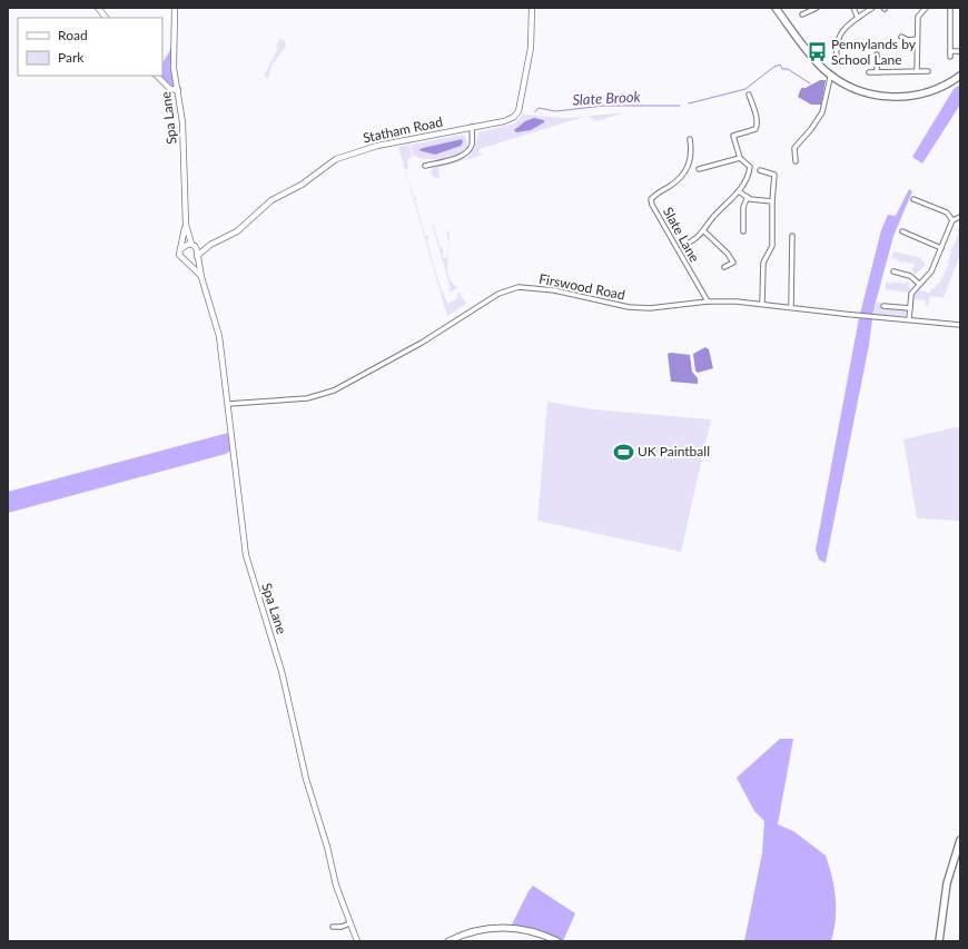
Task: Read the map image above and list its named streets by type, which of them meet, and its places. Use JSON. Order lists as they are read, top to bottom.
{
  "streets": {
    "street": [
      "Spa Lane",
      "Statham Road",
      "Slate Lane",
      "Firswood Road"
    ]
  },
  "crossings": [
    ["Spa Lane", "Statham Road"],
    ["Spa Lane", "Firswood Road"],
    ["Slate Lane", "Firswood Road"]
  ],
  "water": ["Slate Brook"],
  "places": {
    "bus stop": ["Pennylands by School Lane"],
    "sports": ["UK Paintball"]
  },
  "legend": ["Road", "Park"]
}
